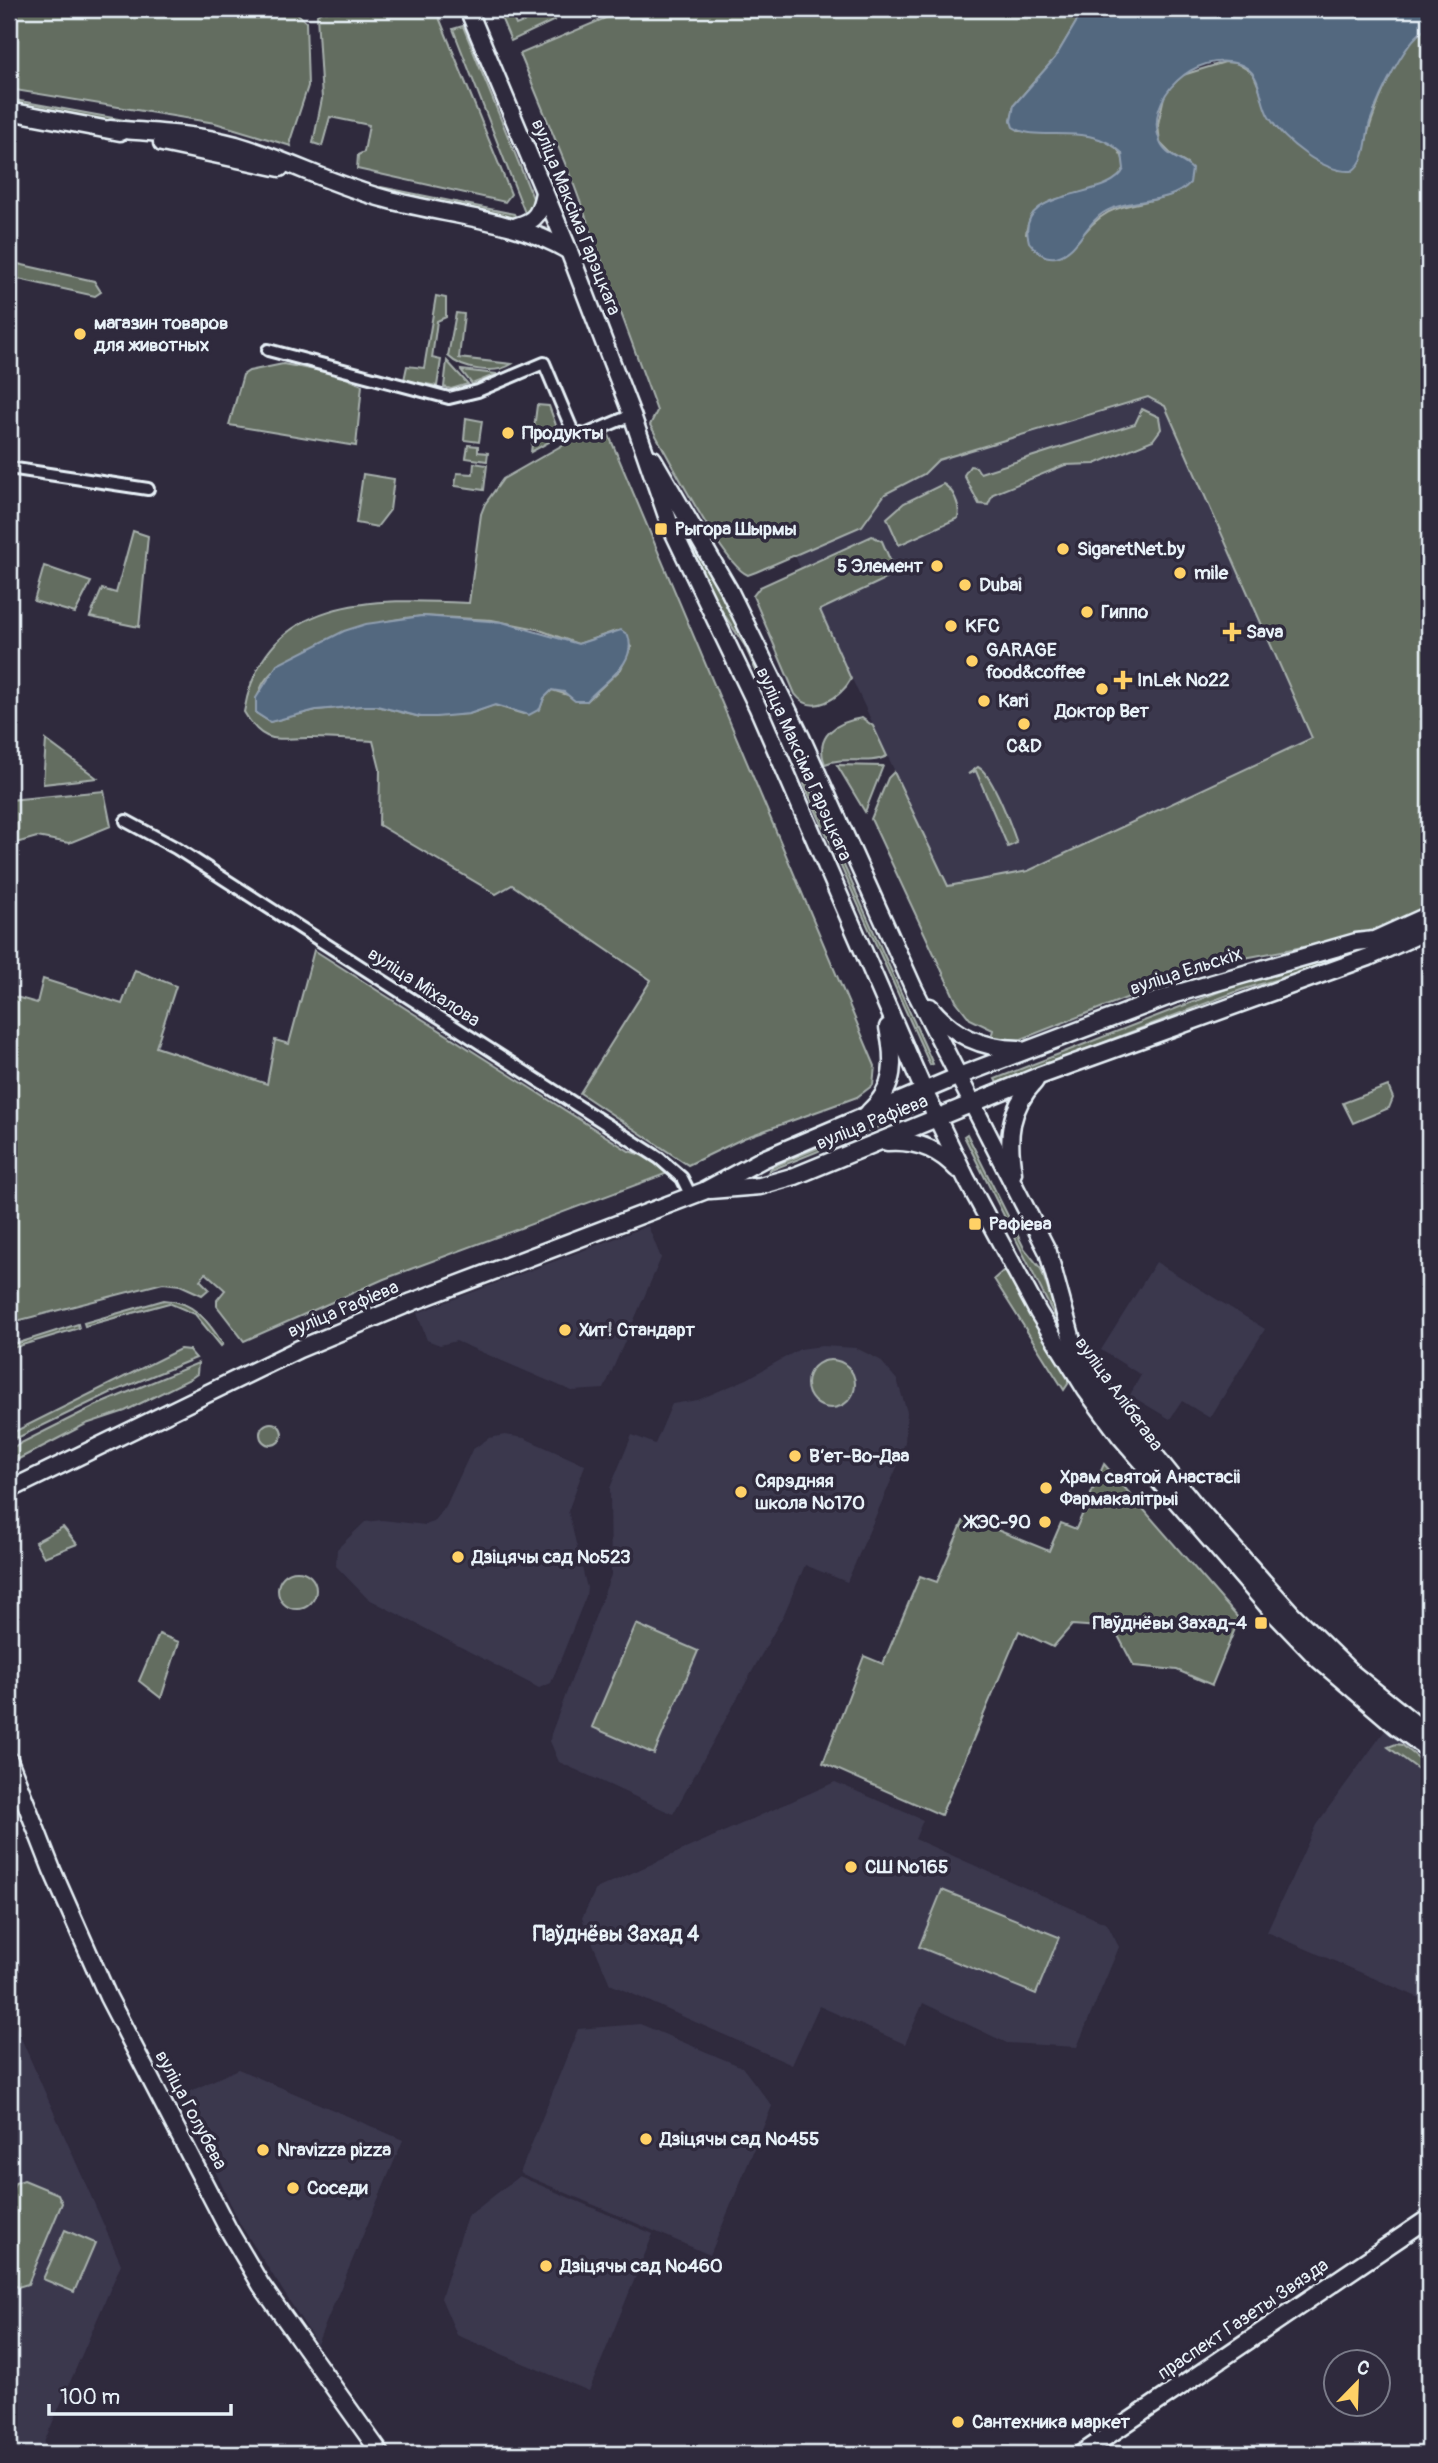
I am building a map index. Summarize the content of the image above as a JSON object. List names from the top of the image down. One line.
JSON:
{"streets":{"main road":["вуліца Максіма Гарэцкага","вуліца Ельскіх","вуліца Рафіева","вуліца Алібегава","вуліца Голубева","праспект Газеты Звязда"],"street":["вуліца Міхалова"]},"crossings":[["вуліца Максіма Гарэцкага","вуліца Ельскіх"],["вуліца Максіма Гарэцкага","вуліца Рафіева"],["вуліца Максіма Гарэцкага","вуліца Алібегава"],["вуліца Ельскіх","вуліца Рафіева"],["вуліца Ельскіх","вуліца Алібегава"],["вуліца Міхалова","вуліца Рафіева"],["вуліца Рафіева","вуліца Алібегава"]],"districts":["Паўднёвы Захад 4"],"places":{"other":["магазин товаров для животных","Продукты","SigaretNet.by","5 Элемент","mile","Dubai","Гиппо","KFC","GARAGE food&coffee","Доктор Вет","Kari","C&D","Хит! Стандарт","Вʼет-Во-Даа","Храм святой Анастасіі Фармакалітрыі","Сярэдняя школа №170","ЖЭС-90","Дзіцячы сад №523","СШ №165","Дзіцячы сад №455","Nravizza pizza","Соседи","Дзіцячы сад №460","Сантехника маркет"],"transit":["Рыгора Шырмы","Рафіева","Паўднёвы Захад-4"],"health":["Sava","InLek №22"]},"scale_bar":"100 m","north":"top right"}
